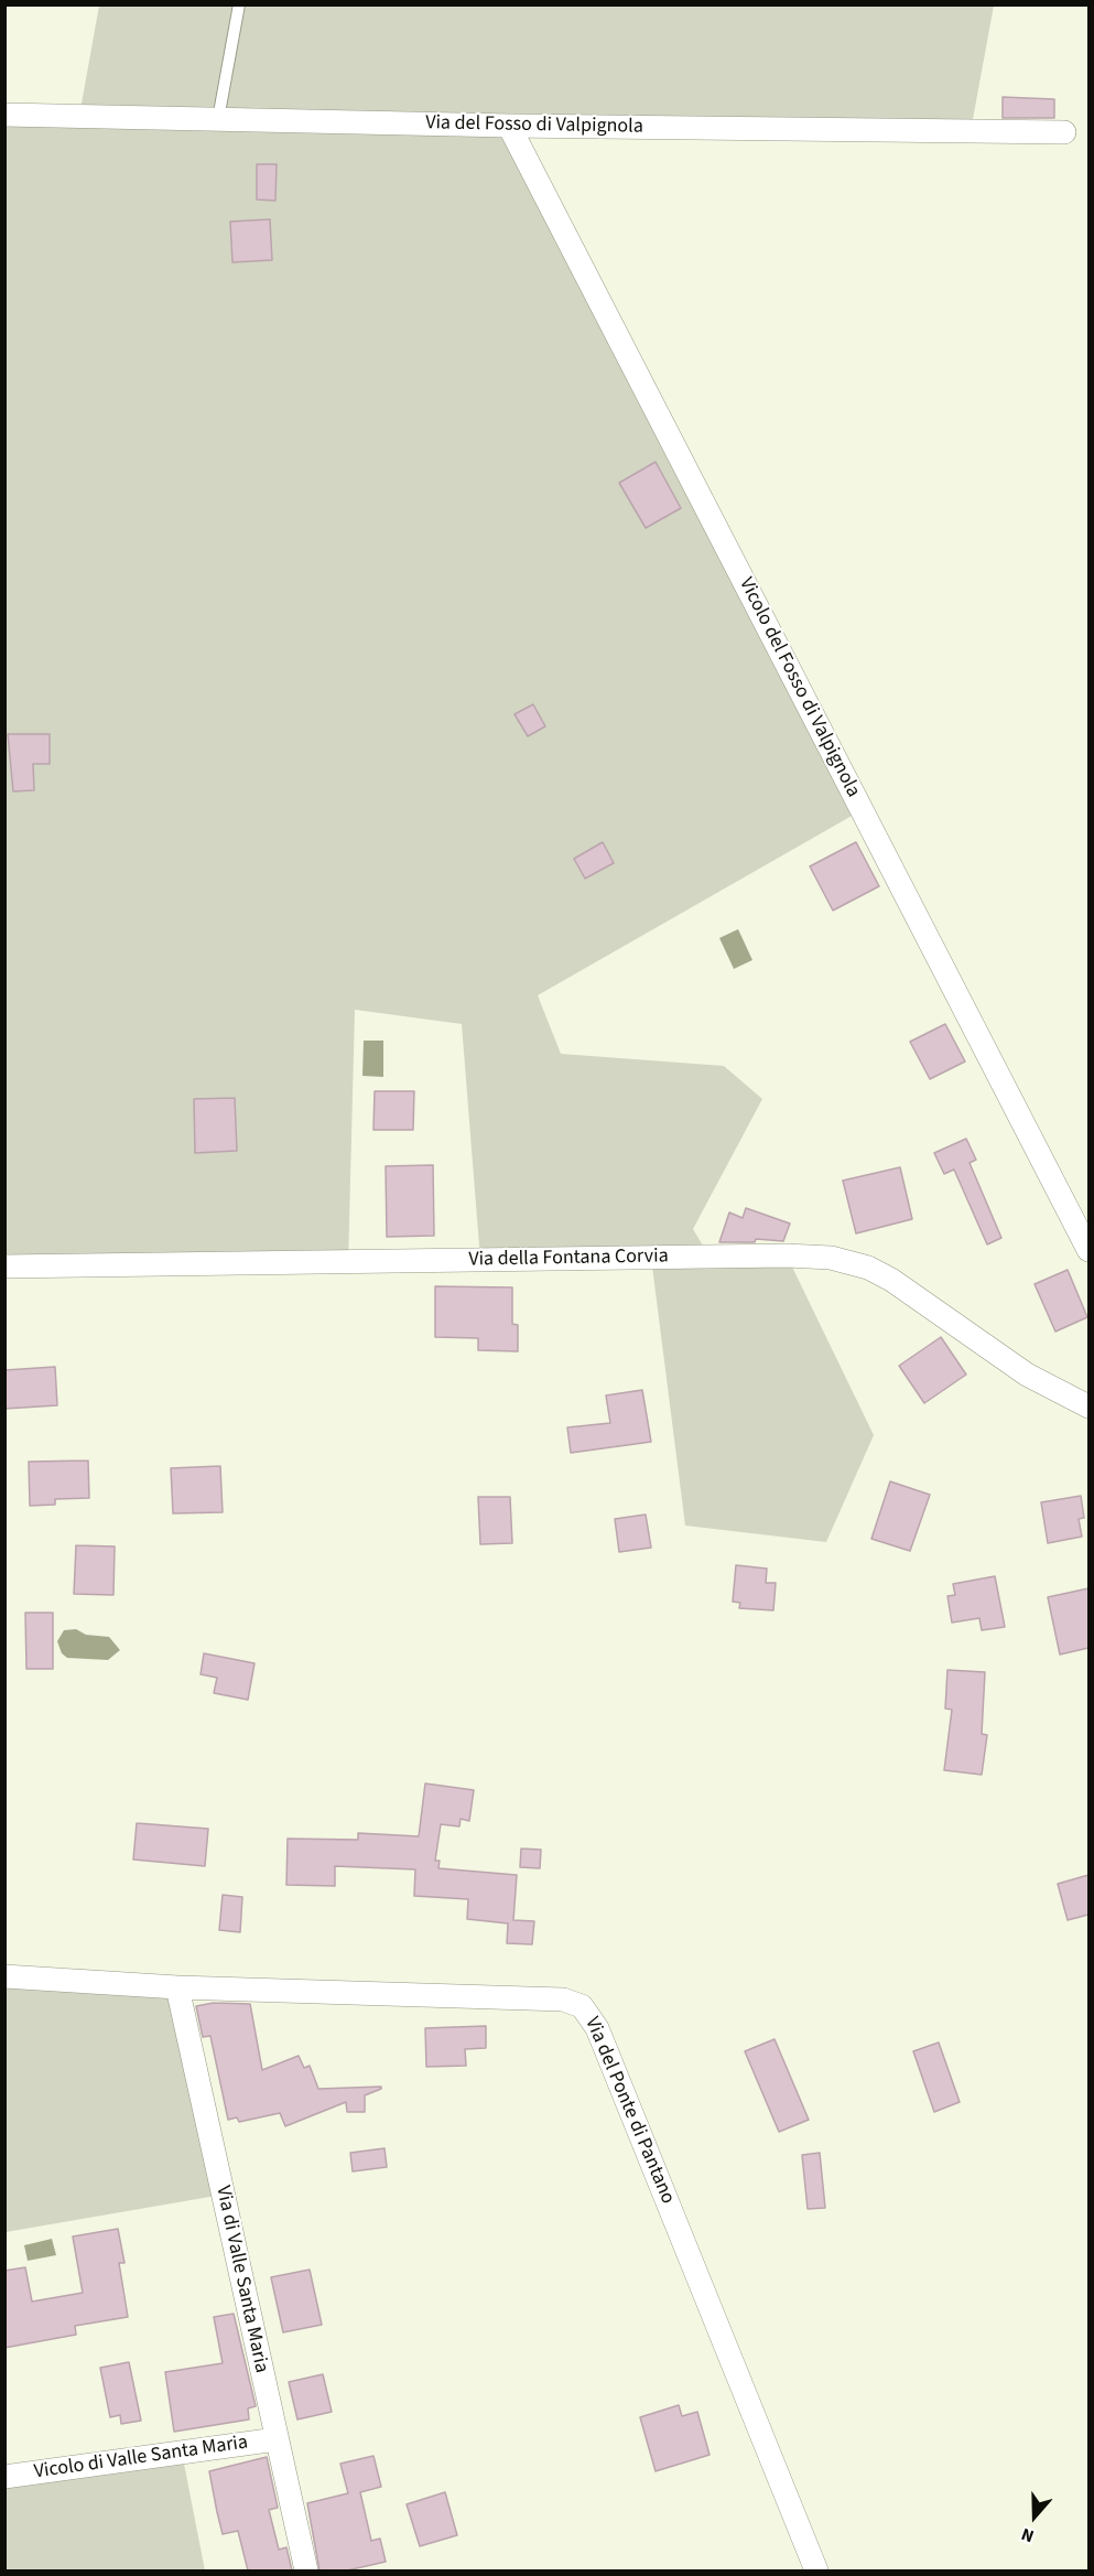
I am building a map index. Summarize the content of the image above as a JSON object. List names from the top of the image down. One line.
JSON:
{"streets":{"street":["Via del Fosso di Valpignola","Vicolo del Fosso di Valpignola","Via della Fontana Corvia","Via del Ponte di Pantano","Via di Valle Santa Maria","Vicolo di Valle Santa Maria"]},"crossings":[["Via del Fosso di Valpignola","Vicolo del Fosso di Valpignola"],["Via del Ponte di Pantano","Via di Valle Santa Maria"],["Via di Valle Santa Maria","Vicolo di Valle Santa Maria"]],"north":"bottom"}
